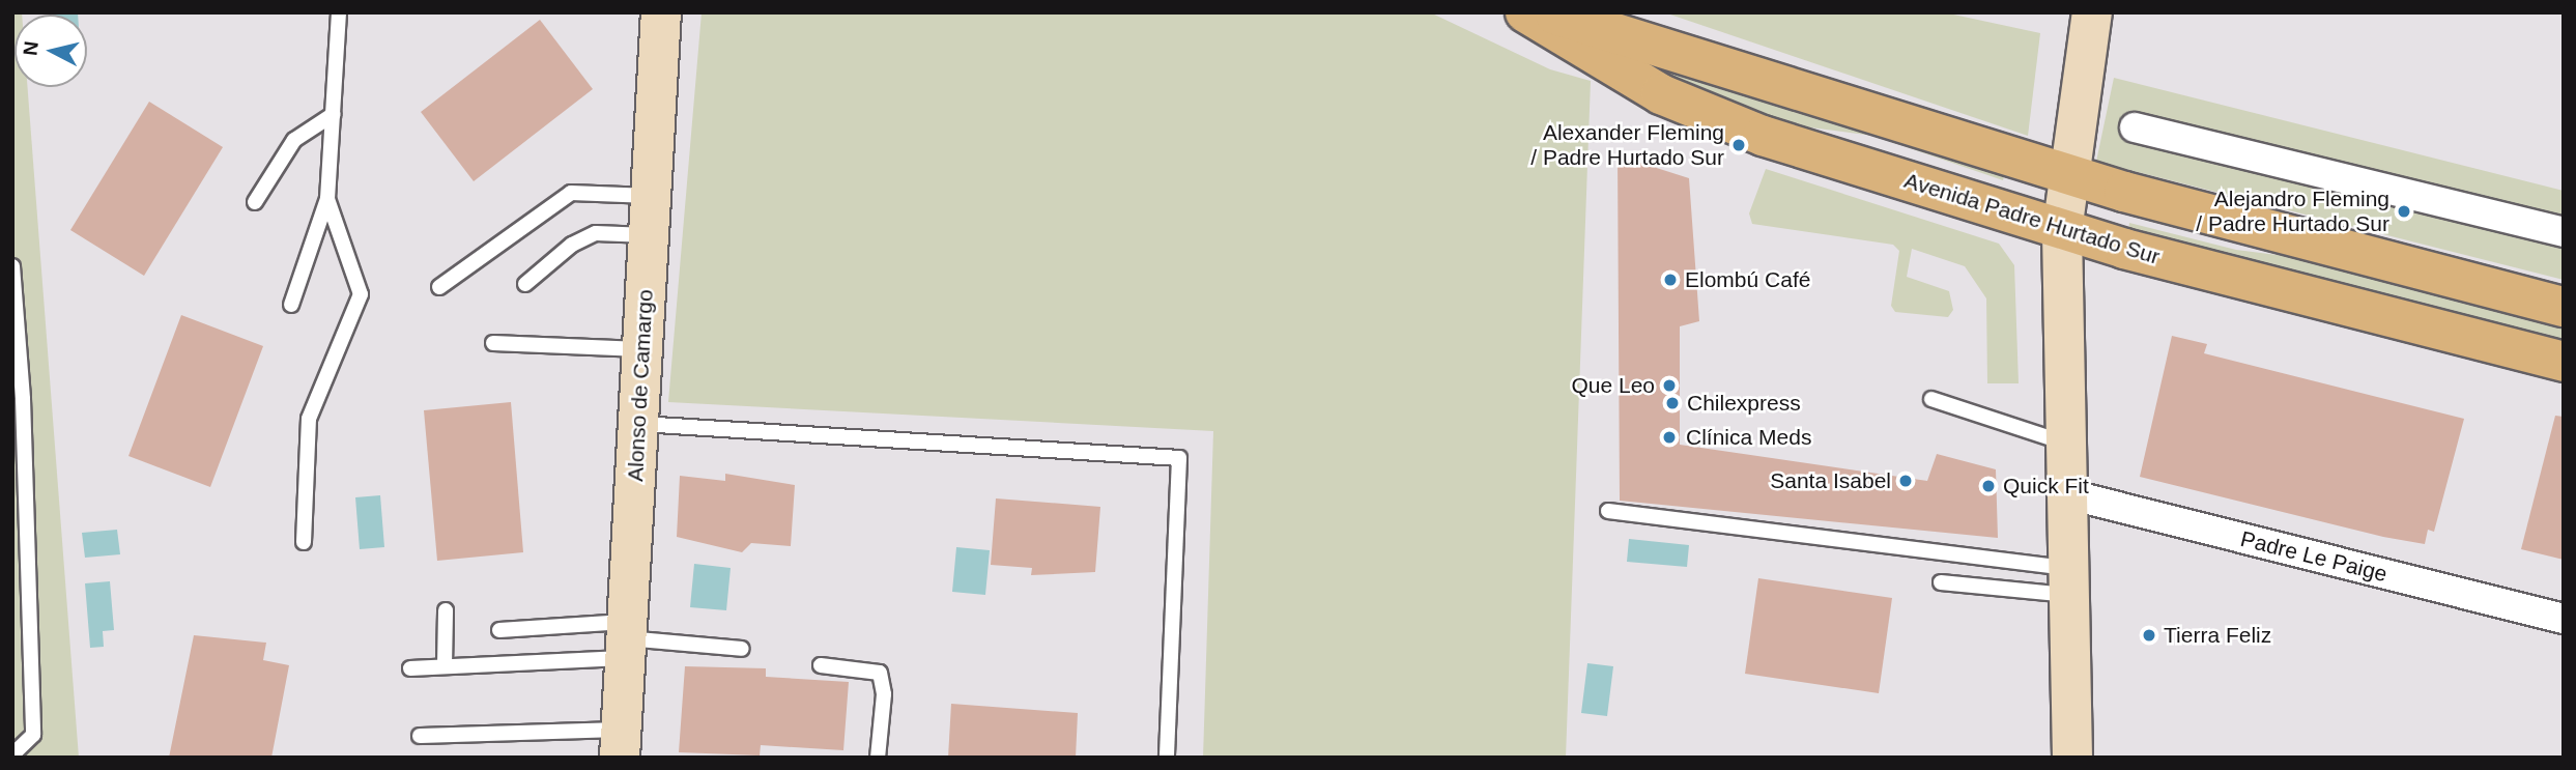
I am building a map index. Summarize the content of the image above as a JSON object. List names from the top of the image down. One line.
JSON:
{"streets":{"main road":["Avenida Padre Hurtado Sur"],"street":["Alonso de Camargo","Padre Le Paige"]},"places":["Alexander Fleming / Padre Hurtado Sur","Alejandro Fleming / Padre Hurtado Sur","Elombú Café","Que Leo","Chilexpress","Clínica Meds","Santa Isabel","Quick Fit","Tierra Feliz"],"north":"left"}
